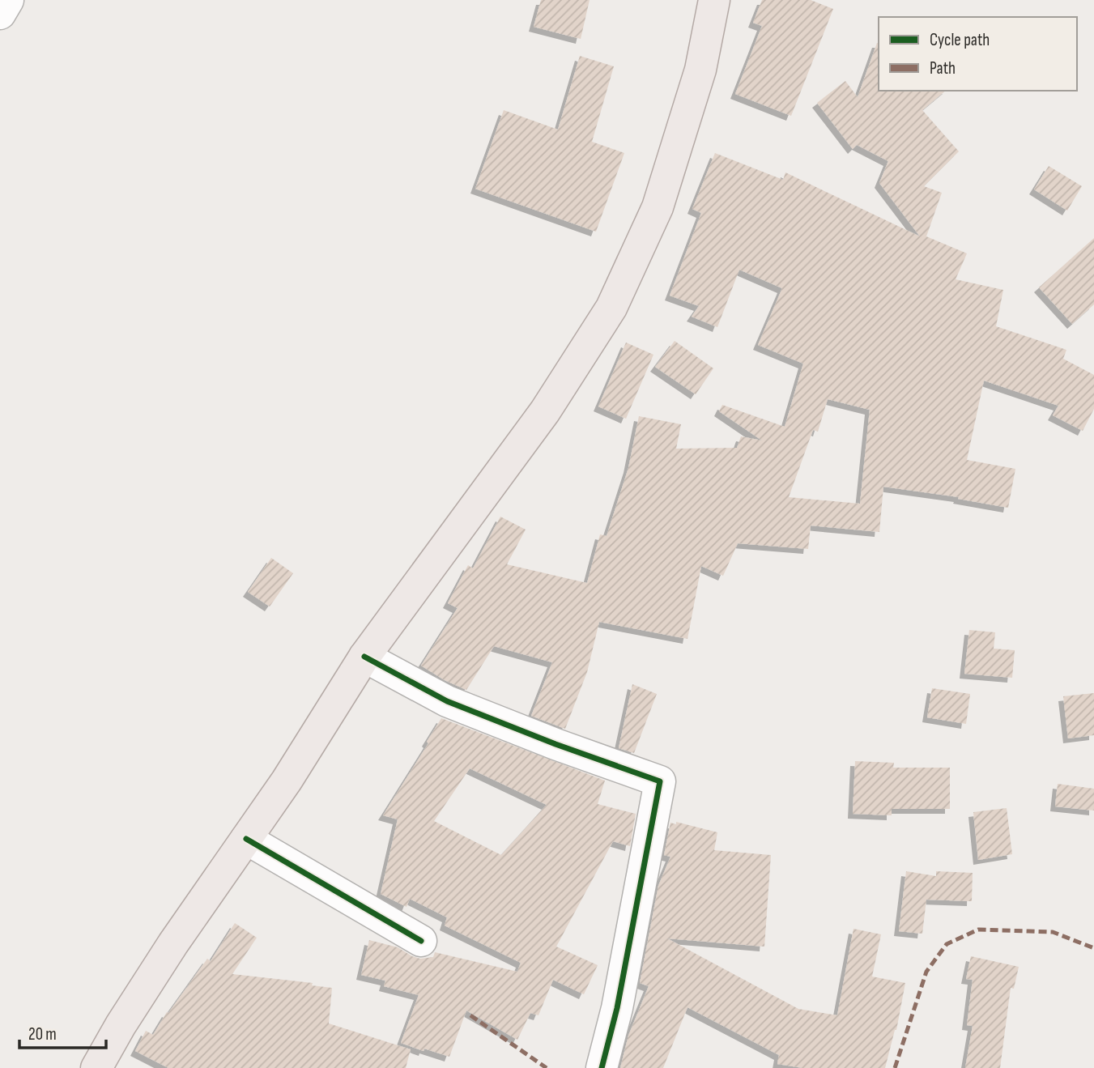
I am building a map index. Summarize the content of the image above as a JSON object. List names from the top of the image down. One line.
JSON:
{"legend":["Cycle path","Path"],"scale_bar":"20 m"}
